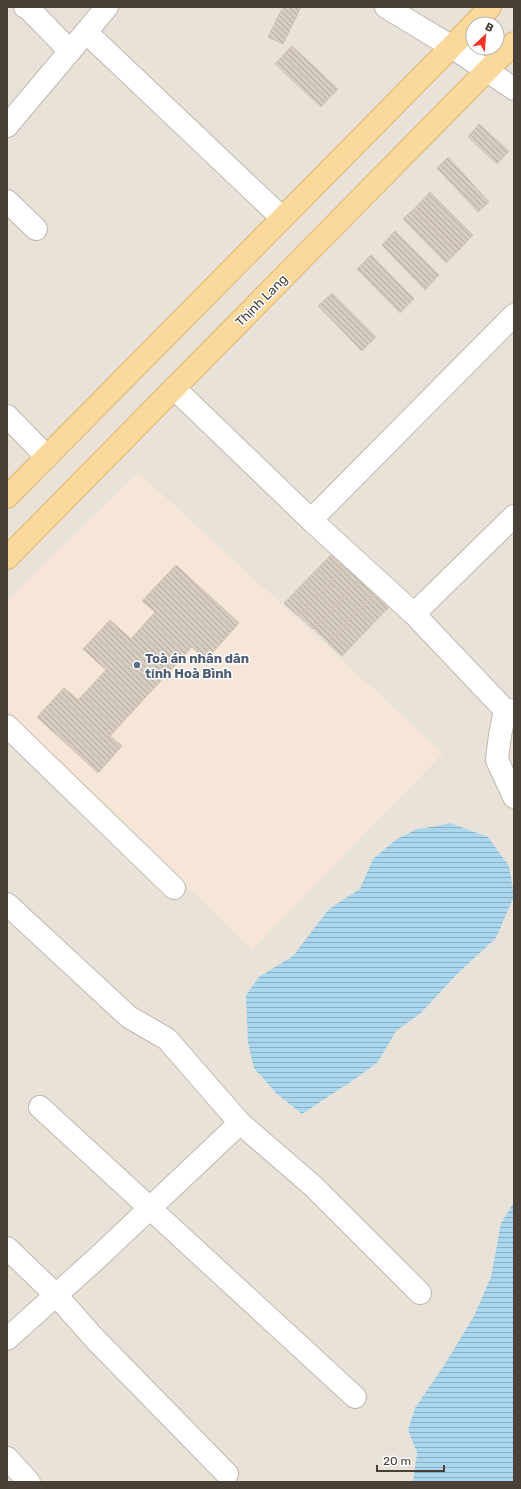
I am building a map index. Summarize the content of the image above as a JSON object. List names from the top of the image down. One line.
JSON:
{"streets":{"main road":["Thịnh Lang"]},"places":["Toà án nhân dân tỉnh Hoà Bình"],"scale_bar":"20 m","north":"top right"}
